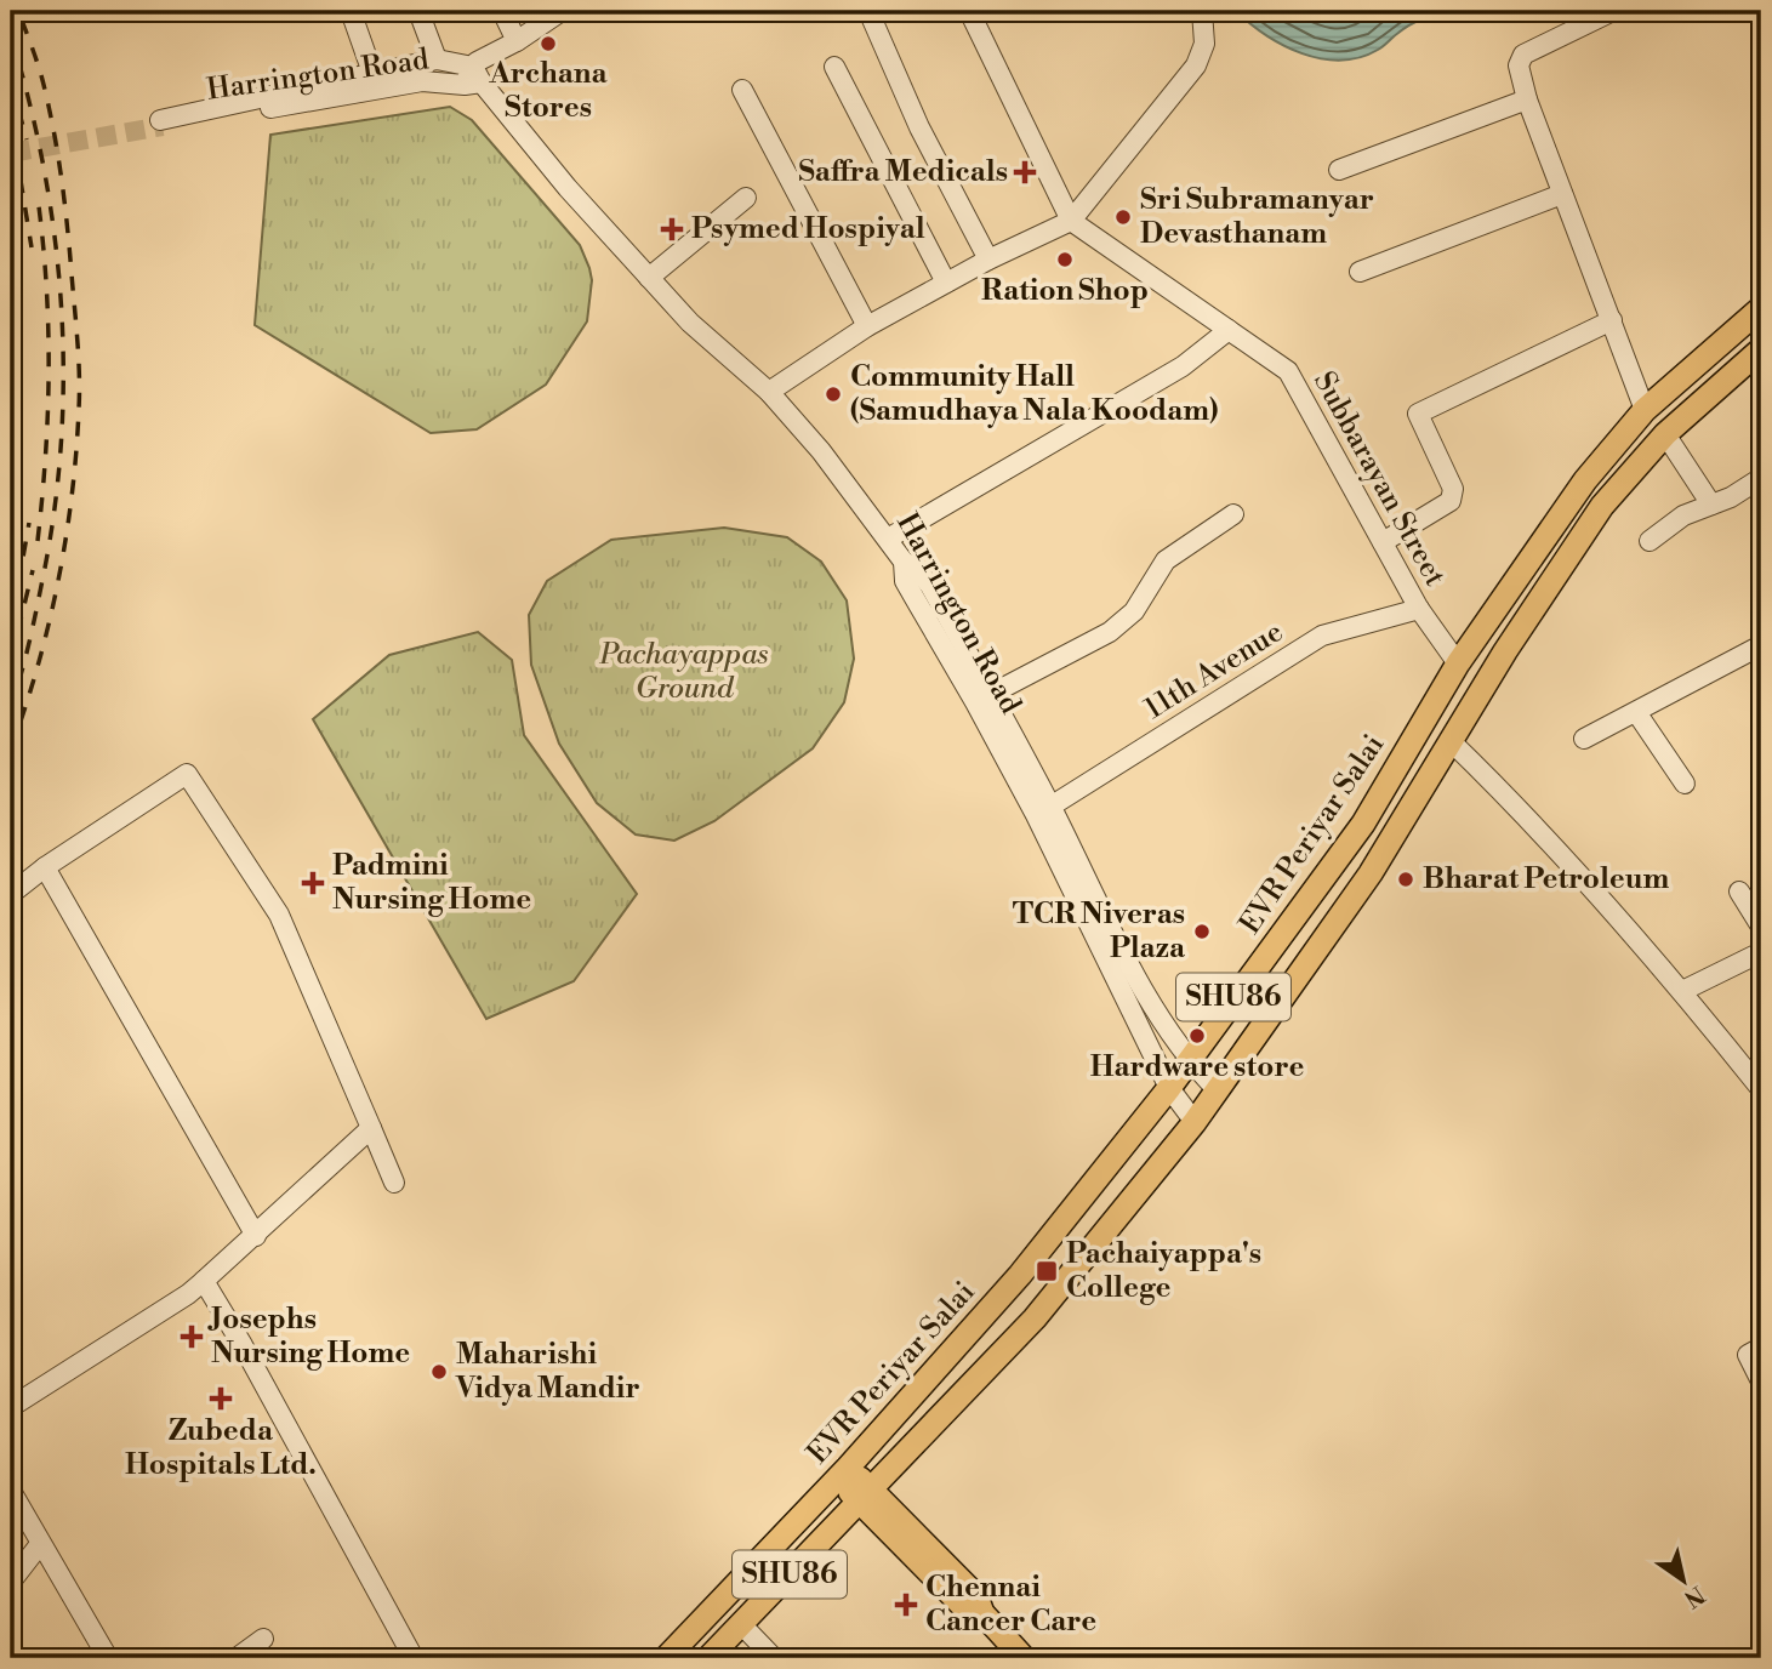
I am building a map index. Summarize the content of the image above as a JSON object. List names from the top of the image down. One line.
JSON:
{"streets":{"main road":["EVR Periyar Salai","SHU86"],"street":["Harrington Road","Subbarayan Street","11th Avenue"]},"crossings":[["Harrington Road","11th Avenue"],["Subbarayan Street","11th Avenue"],["Subbarayan Street","EVR Periyar Salai"]],"parks":["Pachayappas Ground"],"places":{"other":["Archana Stores","Sri Subramanyar Devasthanam","Ration Shop","Community Hall (Samudhaya Nala Koodam)","Bharat Petroleum","TCR Niveras Plaza","Hardware store","Maharishi Vidya Mandir"],"health":["Saffra Medicals","Psymed Hospiyal","Padmini Nursing Home","Josephs Nursing Home","Zubeda Hospitals Ltd.","Chennai Cancer Care"],"transit":["Pachaiyappa's College"]},"north":"bottom right"}
